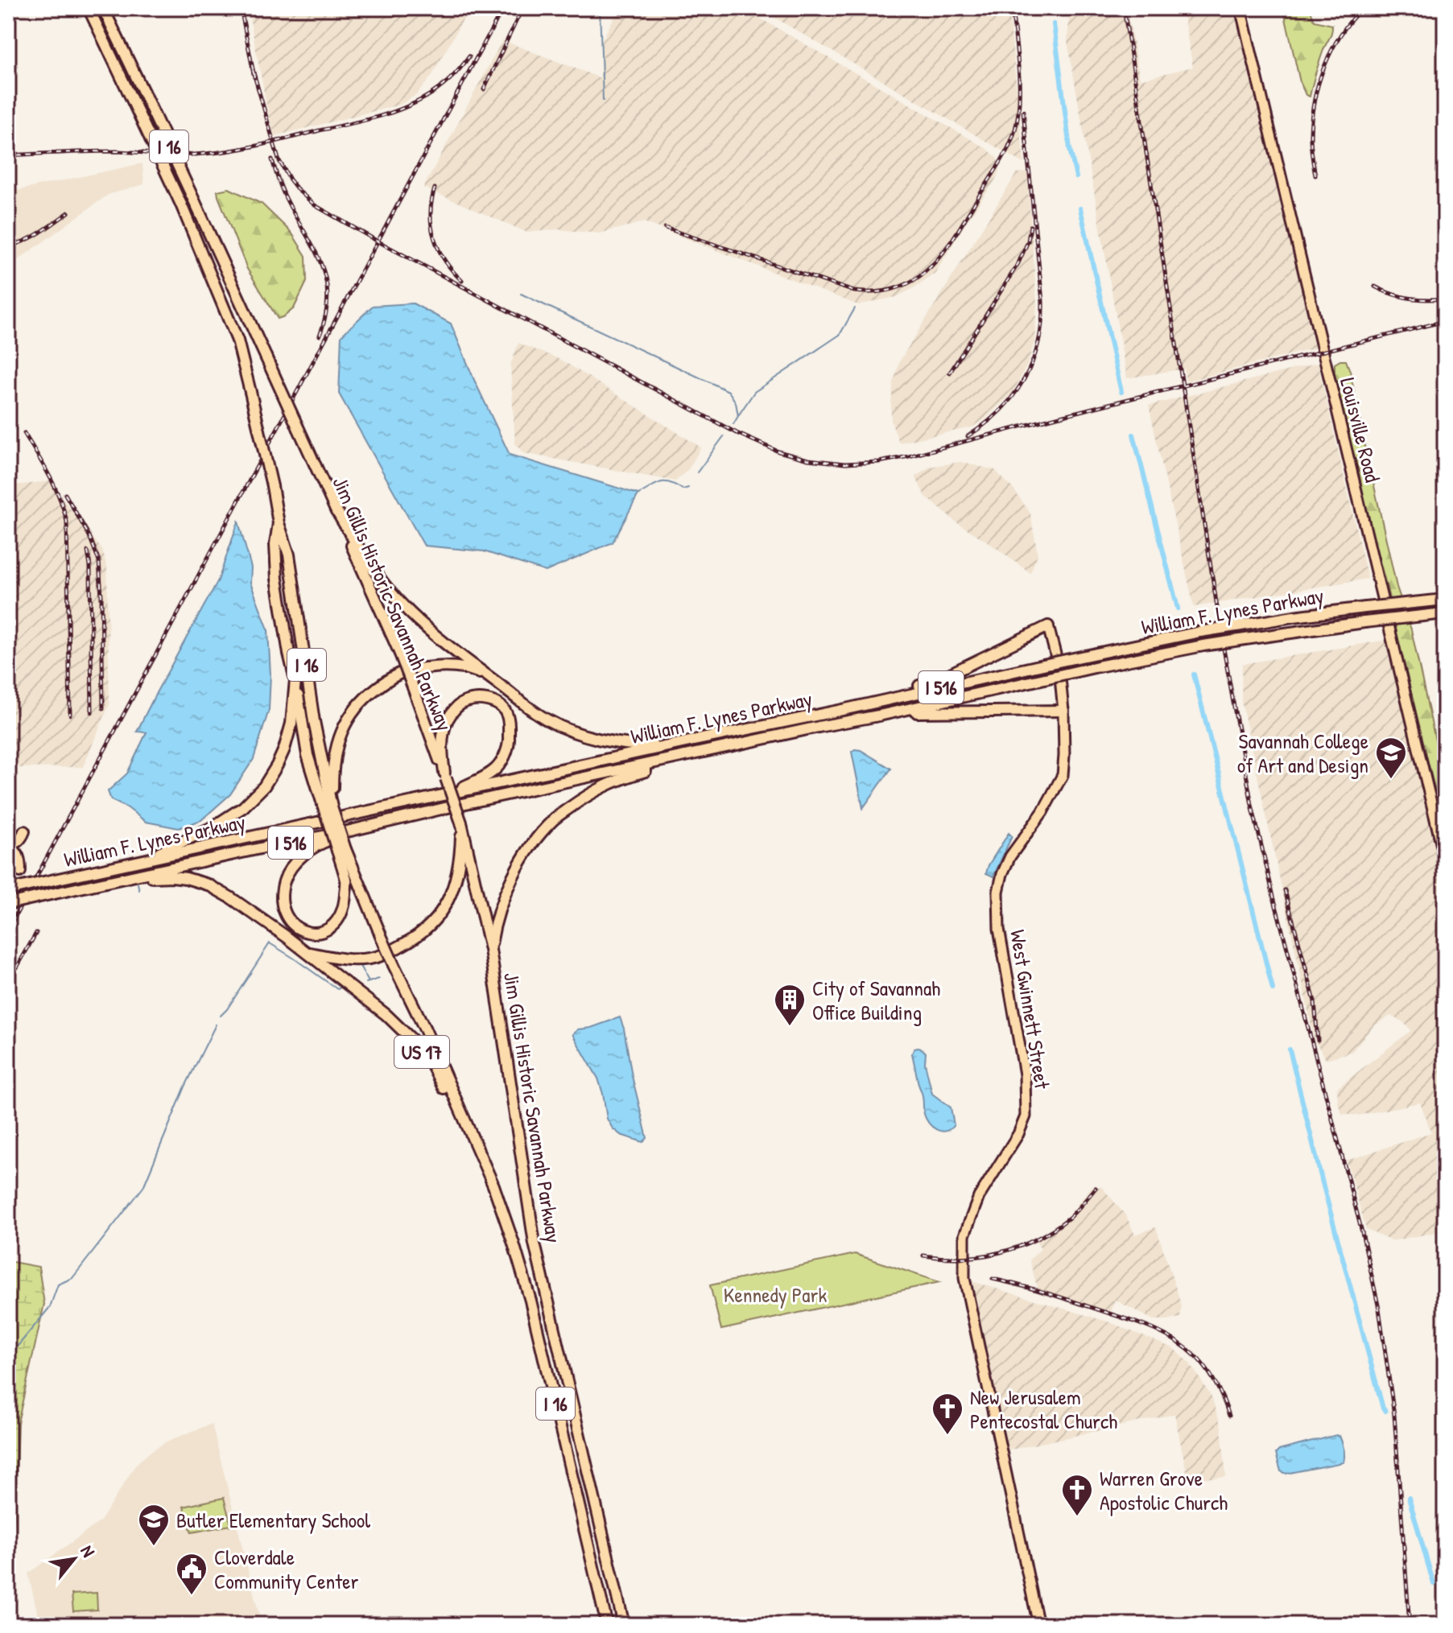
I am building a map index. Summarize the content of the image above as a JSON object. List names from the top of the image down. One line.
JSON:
{"streets":{"highway":["I 16","Jim Gillis Historic Savannah Parkway","William F. Lynes Parkway","I 516","US 17"],"main road":["Louisville Road","West Gwinnett Street"]},"crossings":[["Jim Gillis Historic Savannah Parkway","US 17"],["William F. Lynes Parkway","US 17"]],"parks":["Kennedy Park"],"places":{"school or university":["Savannah College of Art and Design","Butler Elementary School"],"building":["City of Savannah Office Building"],"church":["New Jerusalem Pentecostal Church","Warren Grove Apostolic Church"],"public building":["Cloverdale Community Center"]},"north":"top right"}
